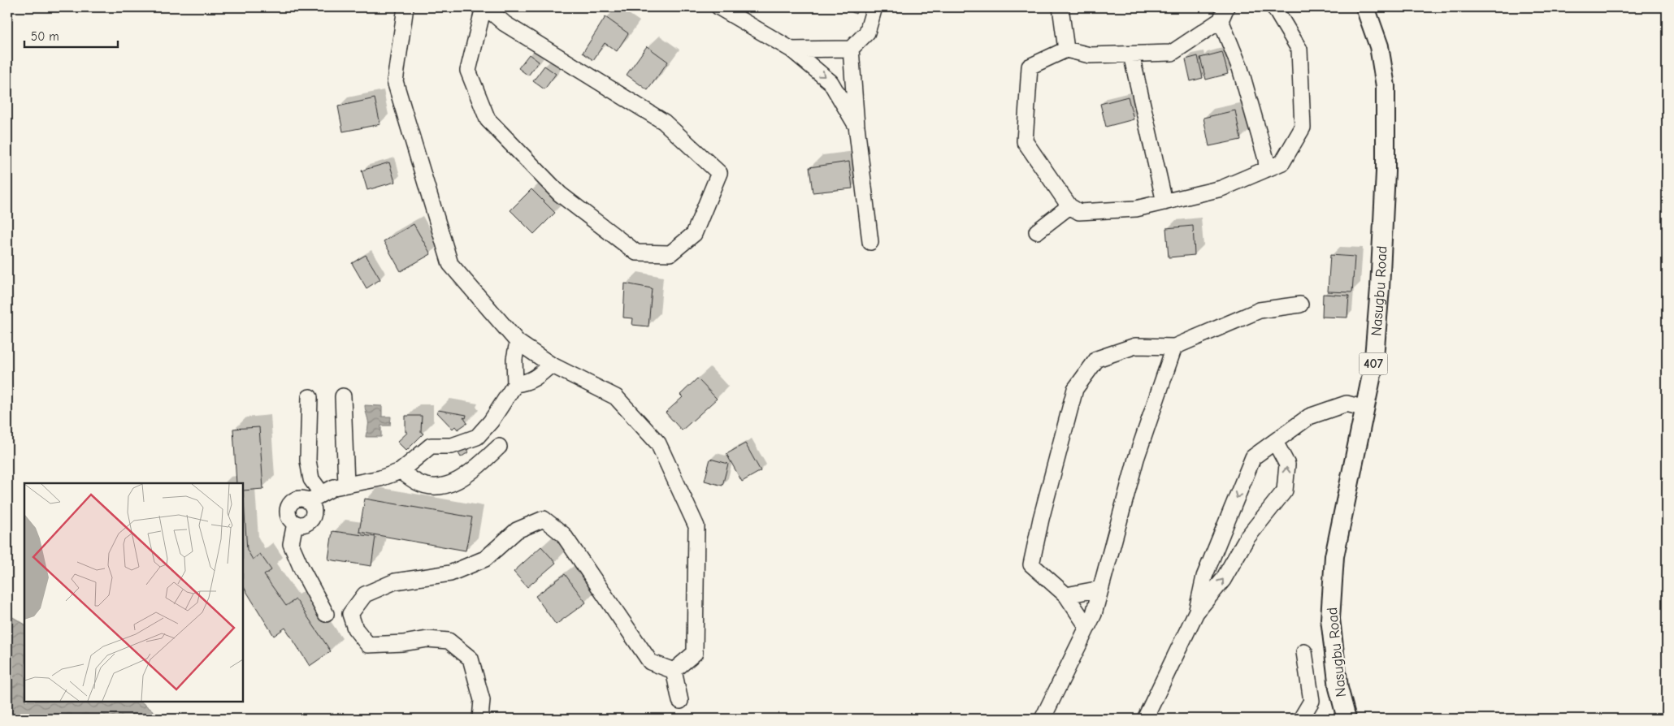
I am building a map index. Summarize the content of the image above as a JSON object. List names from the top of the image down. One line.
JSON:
{"streets":{"main road":["Nasugbu Road","407"]},"scale_bar":"50 m"}
